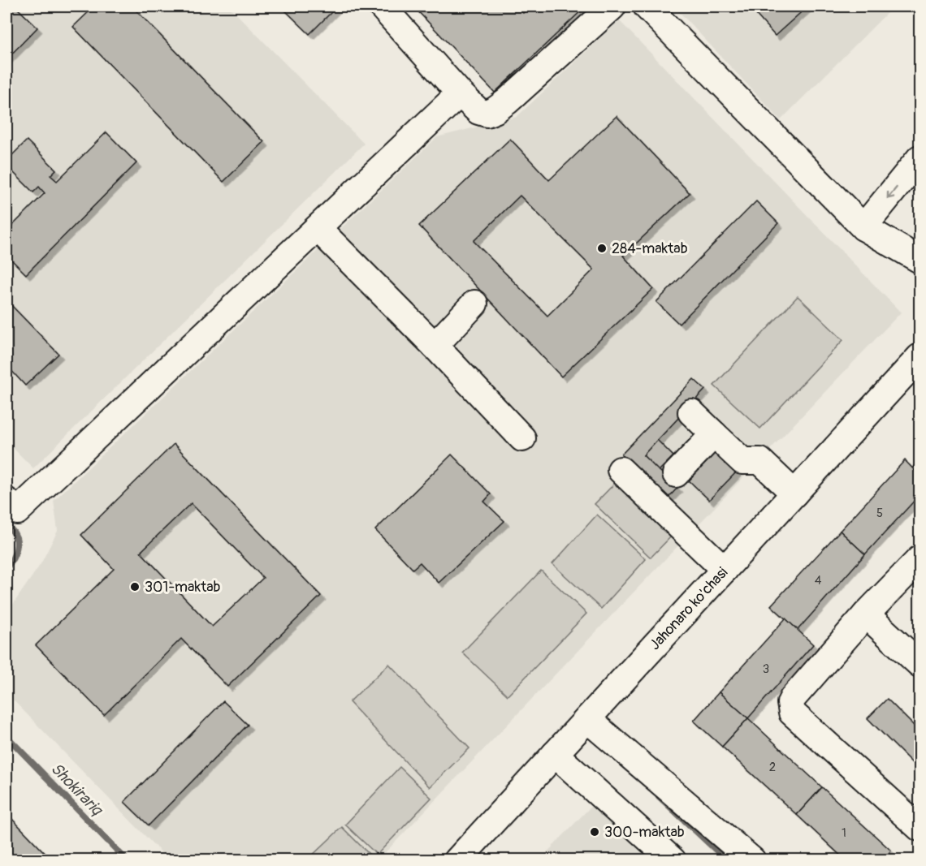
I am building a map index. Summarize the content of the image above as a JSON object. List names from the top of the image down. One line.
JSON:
{"streets":{"street":["Jahonaro ko'chasi"]},"water":["Shokirariq"],"places":["284-maktab","301-maktab","300-maktab"],"house_numbers":["5","4","3","2","1"]}
